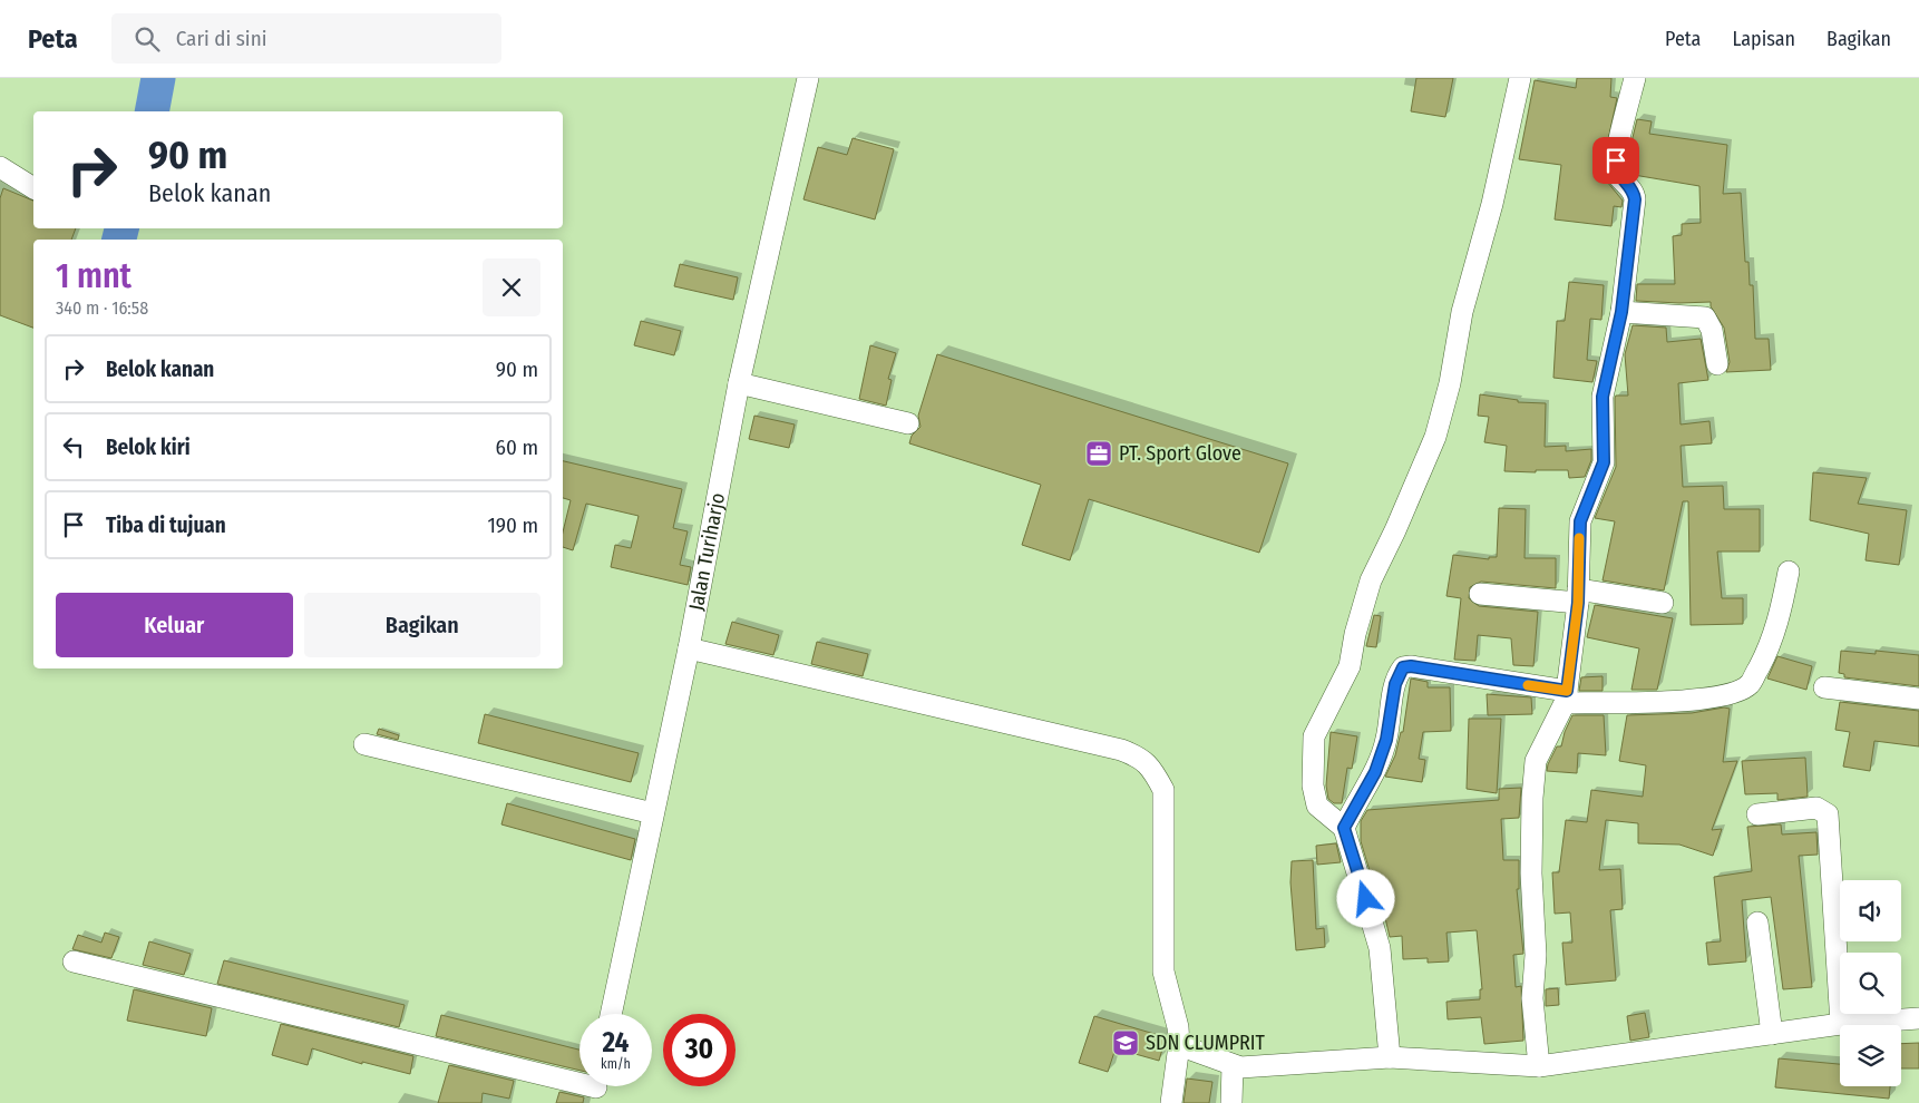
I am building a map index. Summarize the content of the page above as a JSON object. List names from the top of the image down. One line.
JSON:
{"streets":{"street":["Jalan Turiharjo"]},"places":{"office":["PT. Sport Glove"],"school or university":["SDN CLUMPRIT"]},"page":{"header":"Peta","search":"Cari di sini","nav":["Peta","Lapisan","Bagikan"],"turn":["90 m","Belok kanan"],"heading":["1 mnt","340 m · 16:58"],"list":[{"name":"Belok kanan","value":"90 m"},{"name":"Belok kiri","value":"60 m"},{"name":"Tiba di tujuan","value":"190 m"}],"buttons":["Keluar","Bagikan"],"speed":"24 km/h","limit":"30"}}
